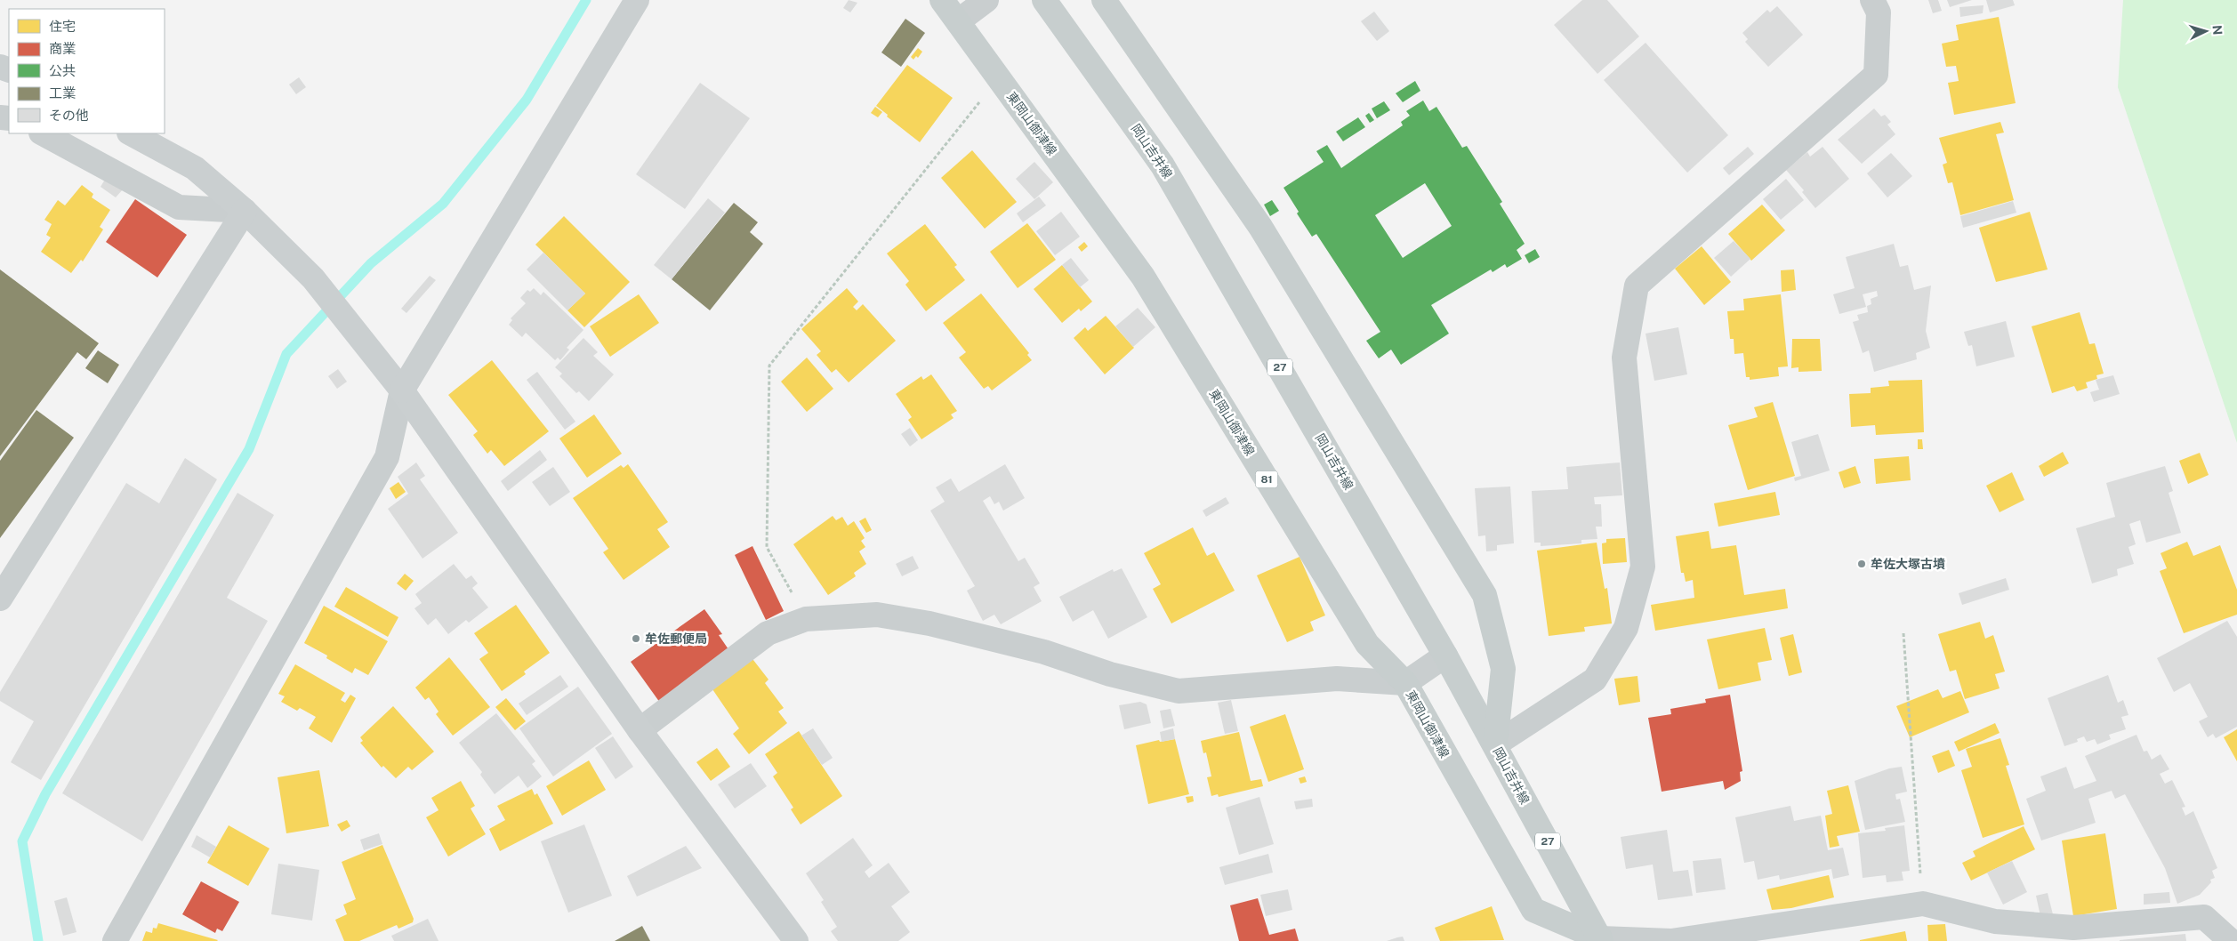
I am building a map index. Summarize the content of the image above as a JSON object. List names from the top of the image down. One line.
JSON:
{"streets":{"main road":["東岡山御津線","岡山吉井線","27","81"]},"crossings":[["東岡山御津線","岡山吉井線"]],"places":["牟佐大塚古墳","牟佐郵便局"],"legend":["住宅","商業","公共","工業","その他"],"north":"right"}
